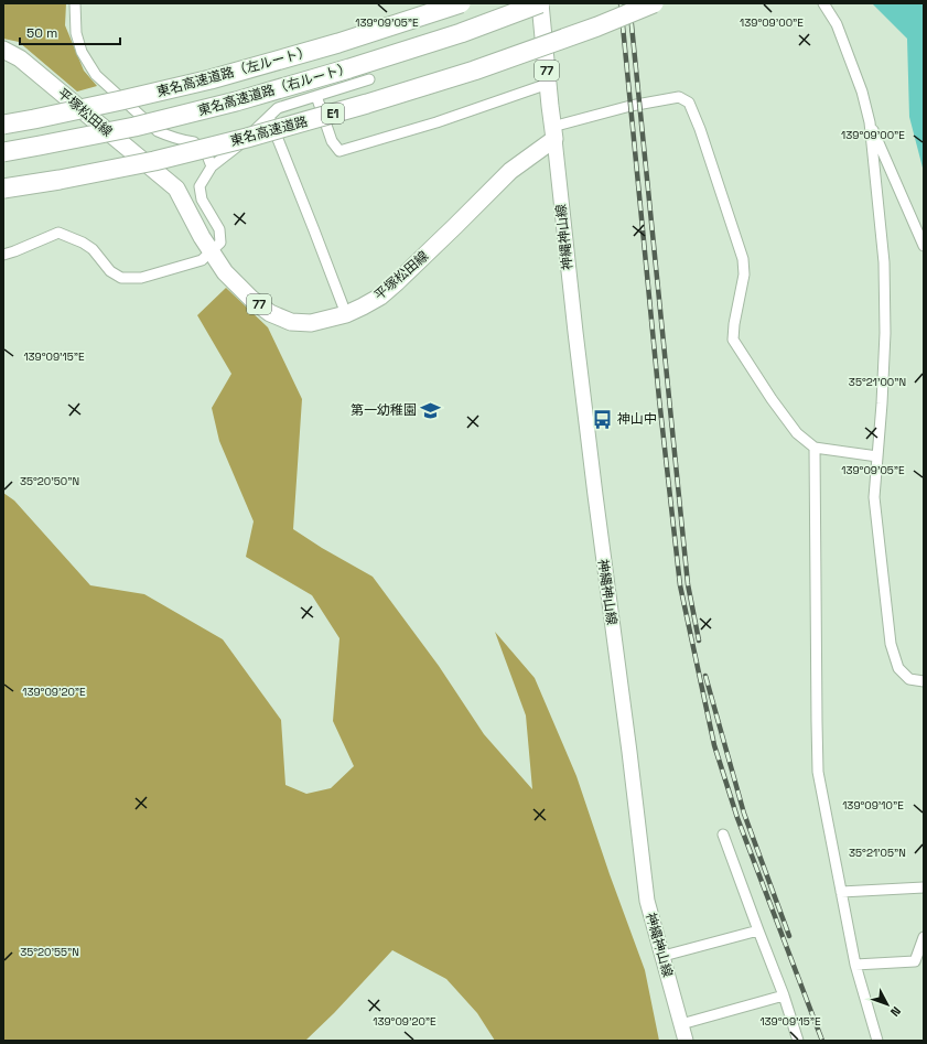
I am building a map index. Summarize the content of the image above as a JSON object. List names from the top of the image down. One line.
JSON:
{"streets":{"highway":["東名高速道路（左ルート）","東名高速道路（右ルート）","E1","東名高速道路"],"main road":["77","平塚松田線","神縄神山線"]},"crossings":[["77","東名高速道路（右ルート）"],["77","平塚松田線"],["77","神縄神山線"],["平塚松田線","神縄神山線"]],"places":{"school or university":["第一幼稚園"],"bus stop":["神山中"]},"scale_bar":"50 m","north":"bottom right","coordinates":["139°09'05\"E","139°09'00\"E","139°09'15\"E","35°21'00\"N","35°20'50\"N","139°09'20\"E","139°09'10\"E","35°21'05\"N","35°20'55\"N"]}
